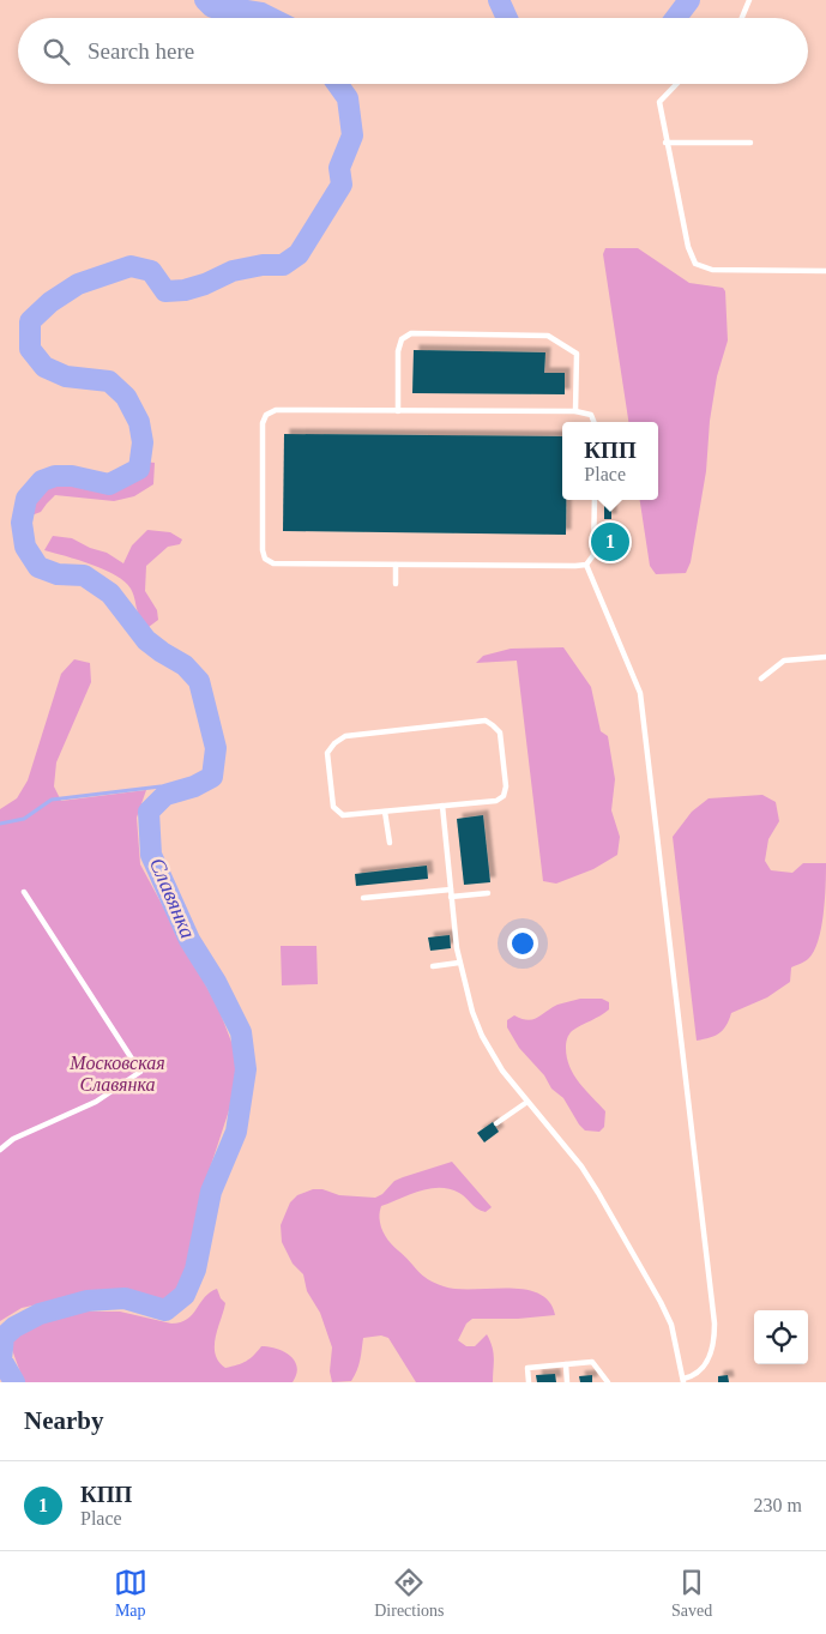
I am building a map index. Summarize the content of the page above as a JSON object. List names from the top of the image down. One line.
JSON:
{"water":["Славянка"],"parks":["Московская Славянка"],"page":{"search":"Search here","popup":["КПП","Place"],"pins":"1","heading":"Nearby","list":[{"mark":"1","name":"КПП","note":"Place","value":"230 m"}],"nav":["Map","Directions","Saved"]}}
